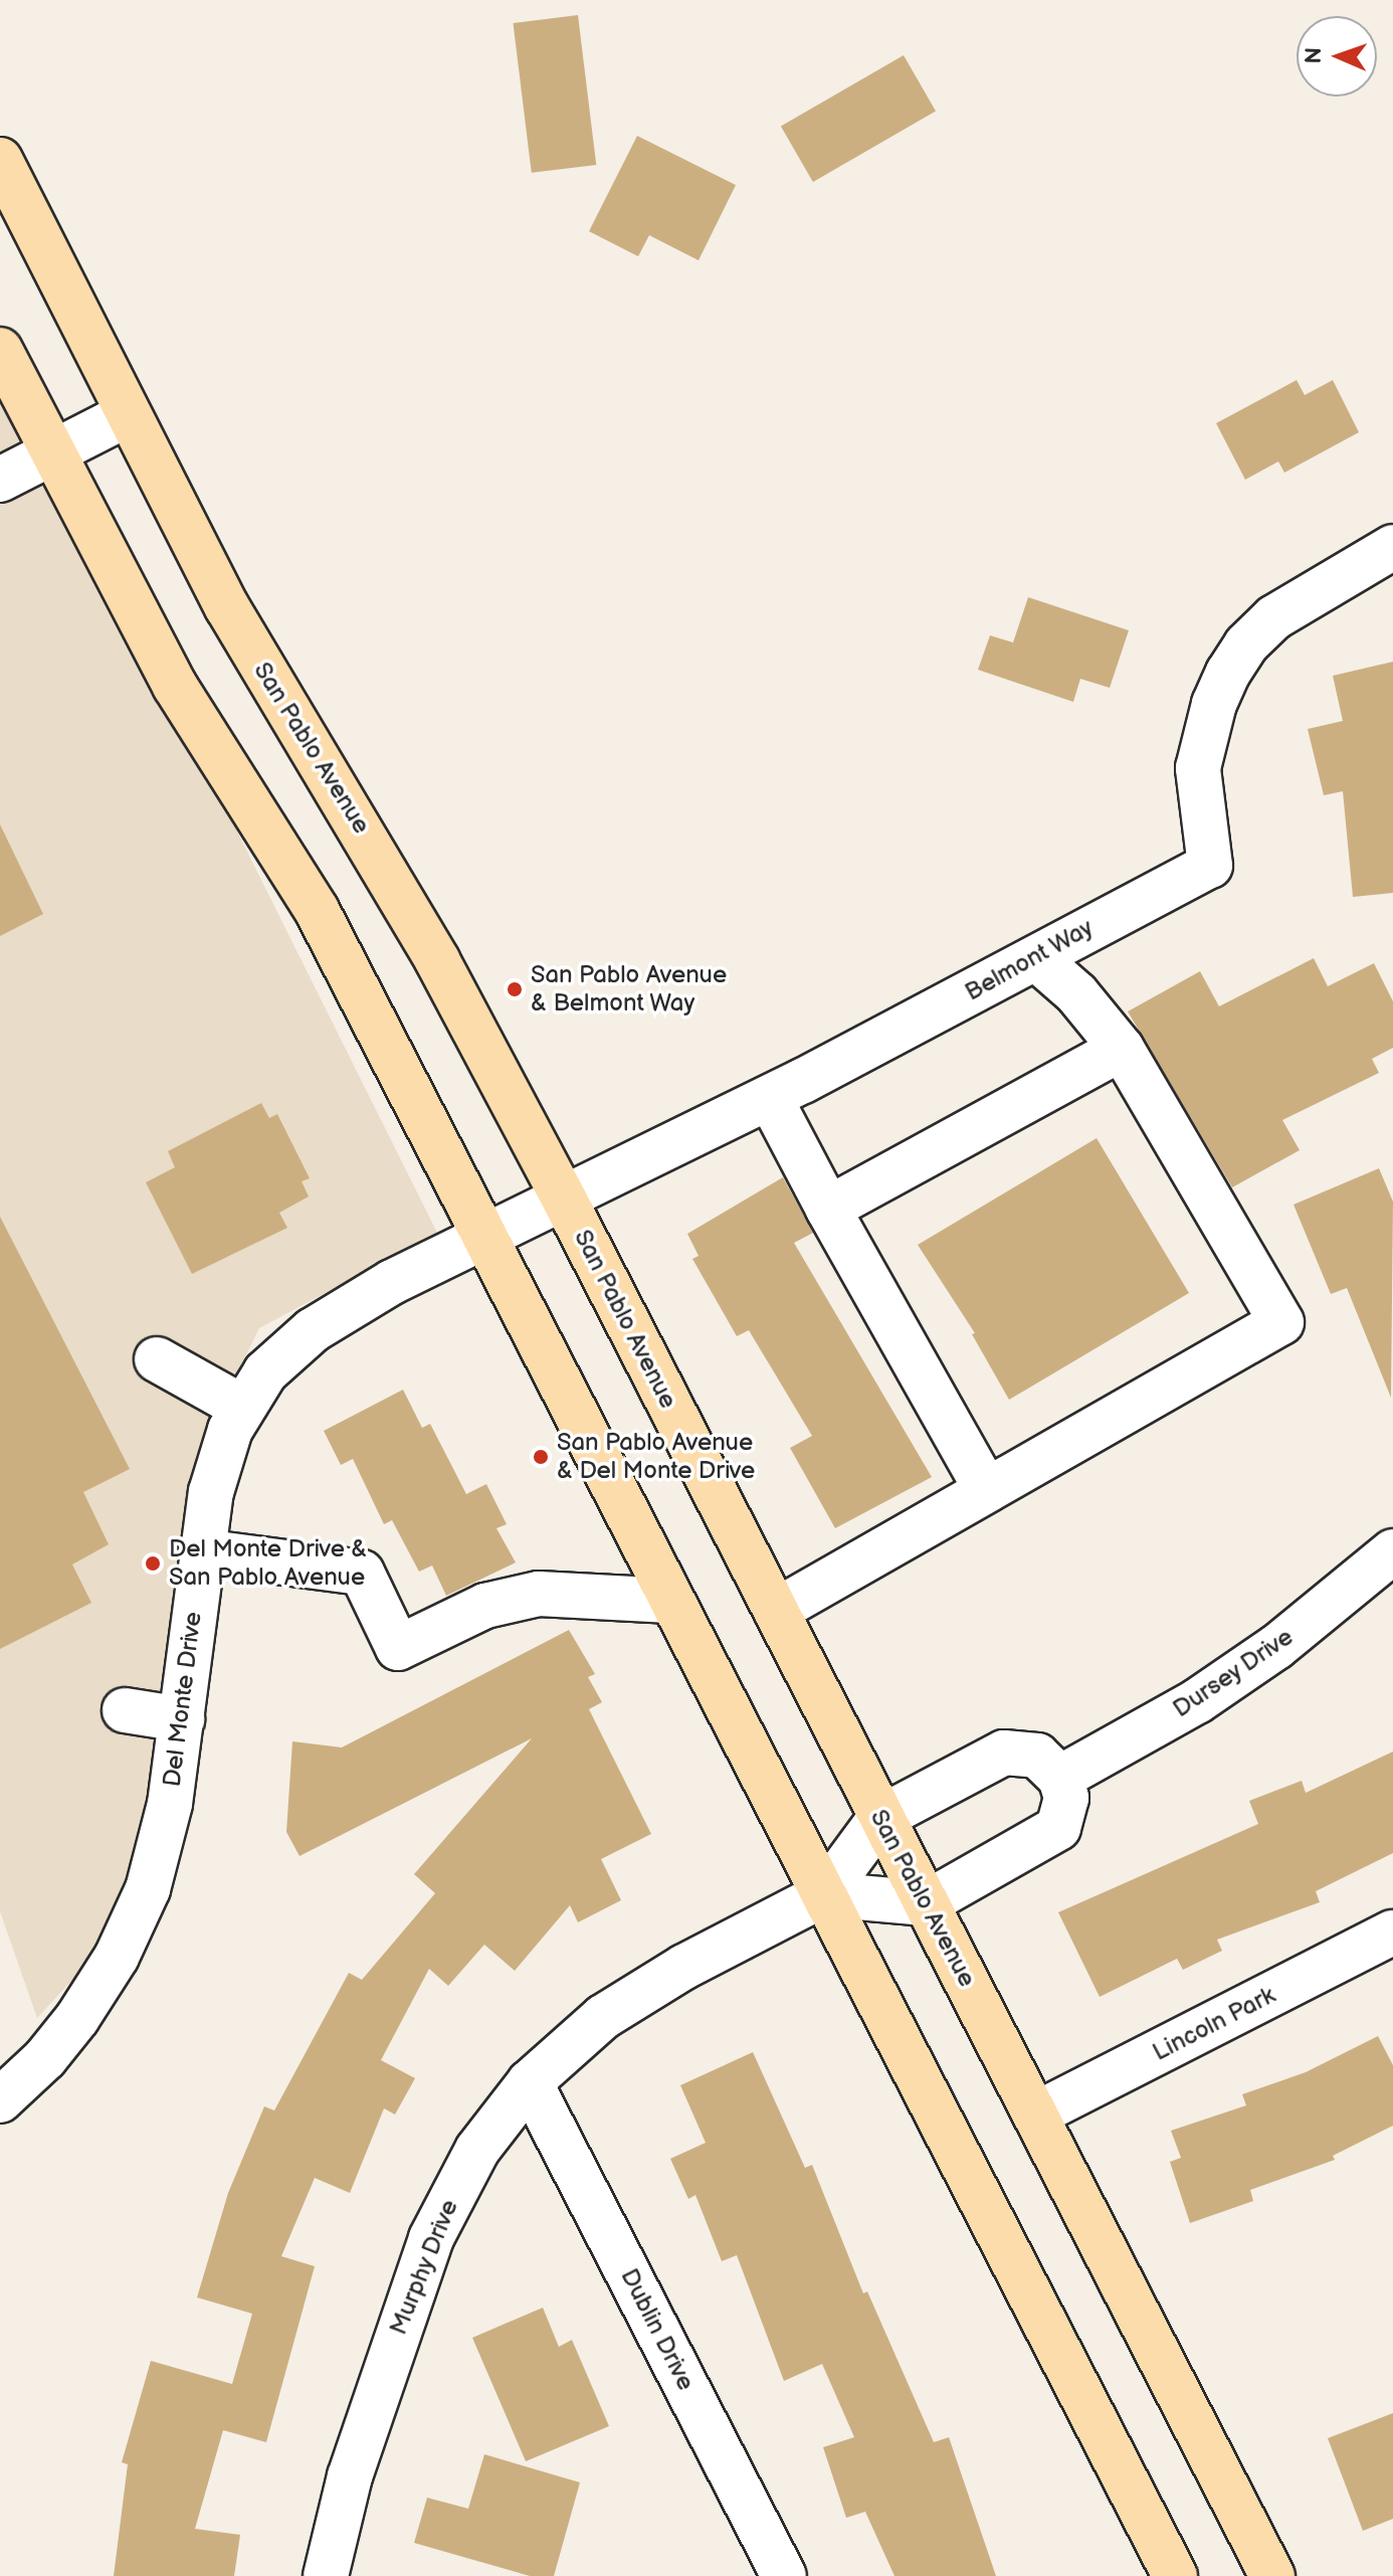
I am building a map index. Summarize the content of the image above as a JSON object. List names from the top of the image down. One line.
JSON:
{"streets":{"main road":["San Pablo Avenue"],"street":["Belmont Way","Dursey Drive","Del Monte Drive","Lincoln Park","Murphy Drive","Dublin Drive"]},"crossings":[["San Pablo Avenue","Belmont Way"],["San Pablo Avenue","Lincoln Park"],["Belmont Way","Del Monte Drive"],["Murphy Drive","Dublin Drive"]],"places":["San Pablo Avenue & Belmont Way","San Pablo Avenue & Del Monte Drive","Del Monte Drive & San Pablo Avenue"],"north":"left"}
